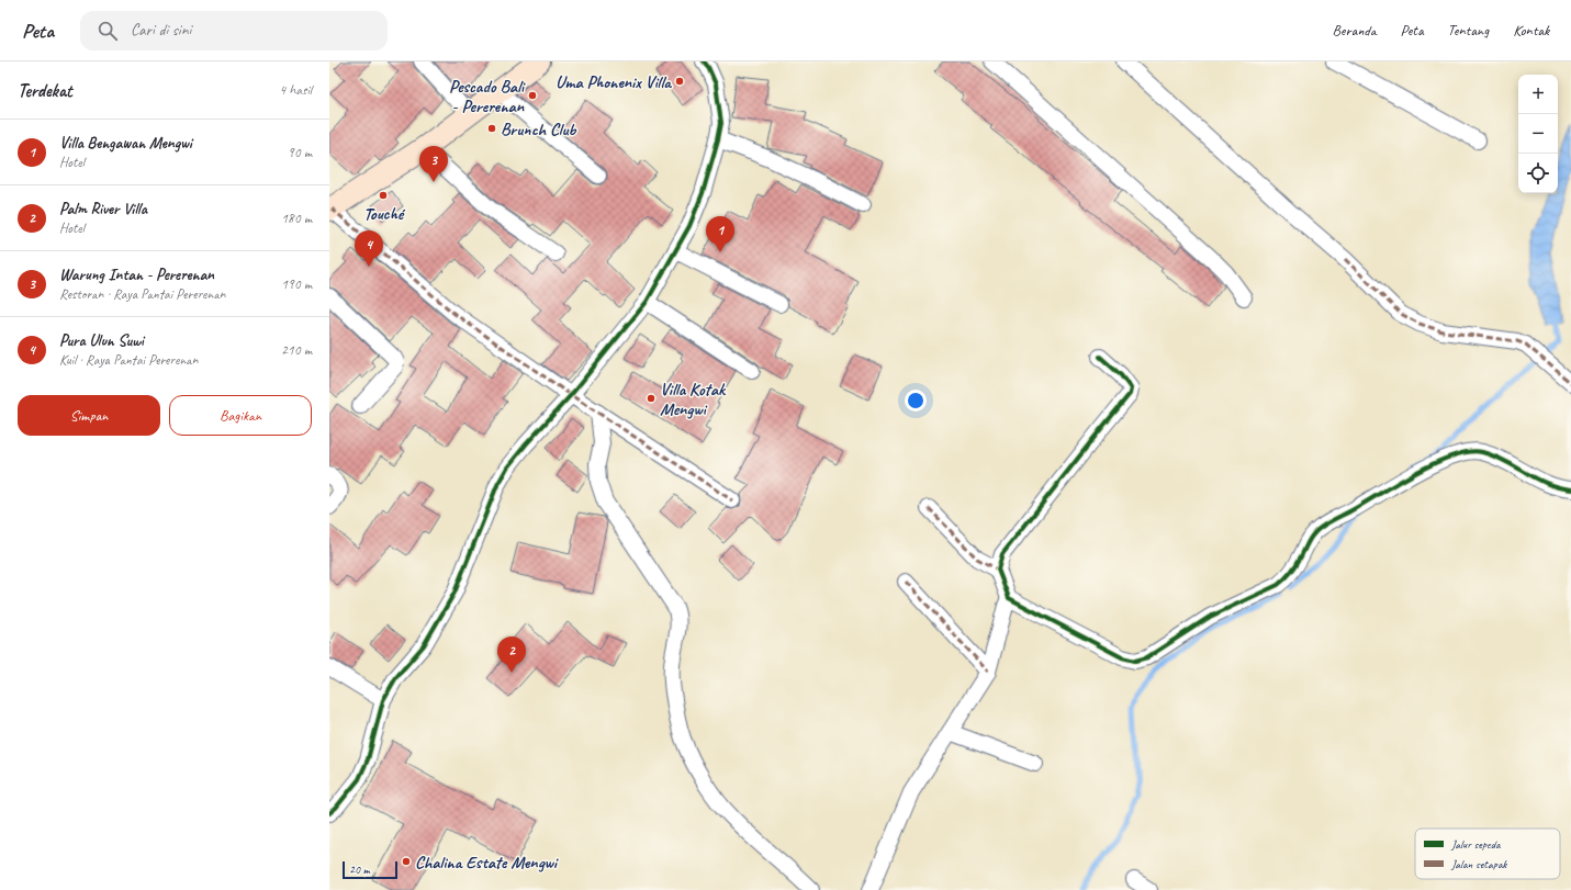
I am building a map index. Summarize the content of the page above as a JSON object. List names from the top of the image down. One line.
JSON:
{"places":["Uma Phonenix Villa","Pescado Bali - Pererenan","Brunch Club","Touché","Villa Kotak Mengwi","Chalina Estate Mengwi"],"legend":["Jalur sepeda","Jalan setapak"],"scale_bar":"20 m","page":{"header":"Peta","search":"Cari di sini","nav":["Beranda","Peta","Tentang","Kontak"],"heading":["Terdekat","4 hasil"],"map_buttons":["+","−"],"list":[{"mark":"1","name":"Villa Bengawan Mengwi","note":"Hotel","value":"90 m"},{"mark":"2","name":"Palm River Villa","note":"Hotel","value":"180 m"},{"mark":"3","name":"Warung Intan - Pererenan","note":"Restoran · Raya Pantai Pererenan","value":"190 m"},{"mark":"4","name":"Pura Ulun Suwi","note":"Kuil · Raya Pantai Pererenan","value":"210 m"}],"pins":["3","1","4","2"],"buttons":["Simpan","Bagikan"],"scale":"20 m"}}
